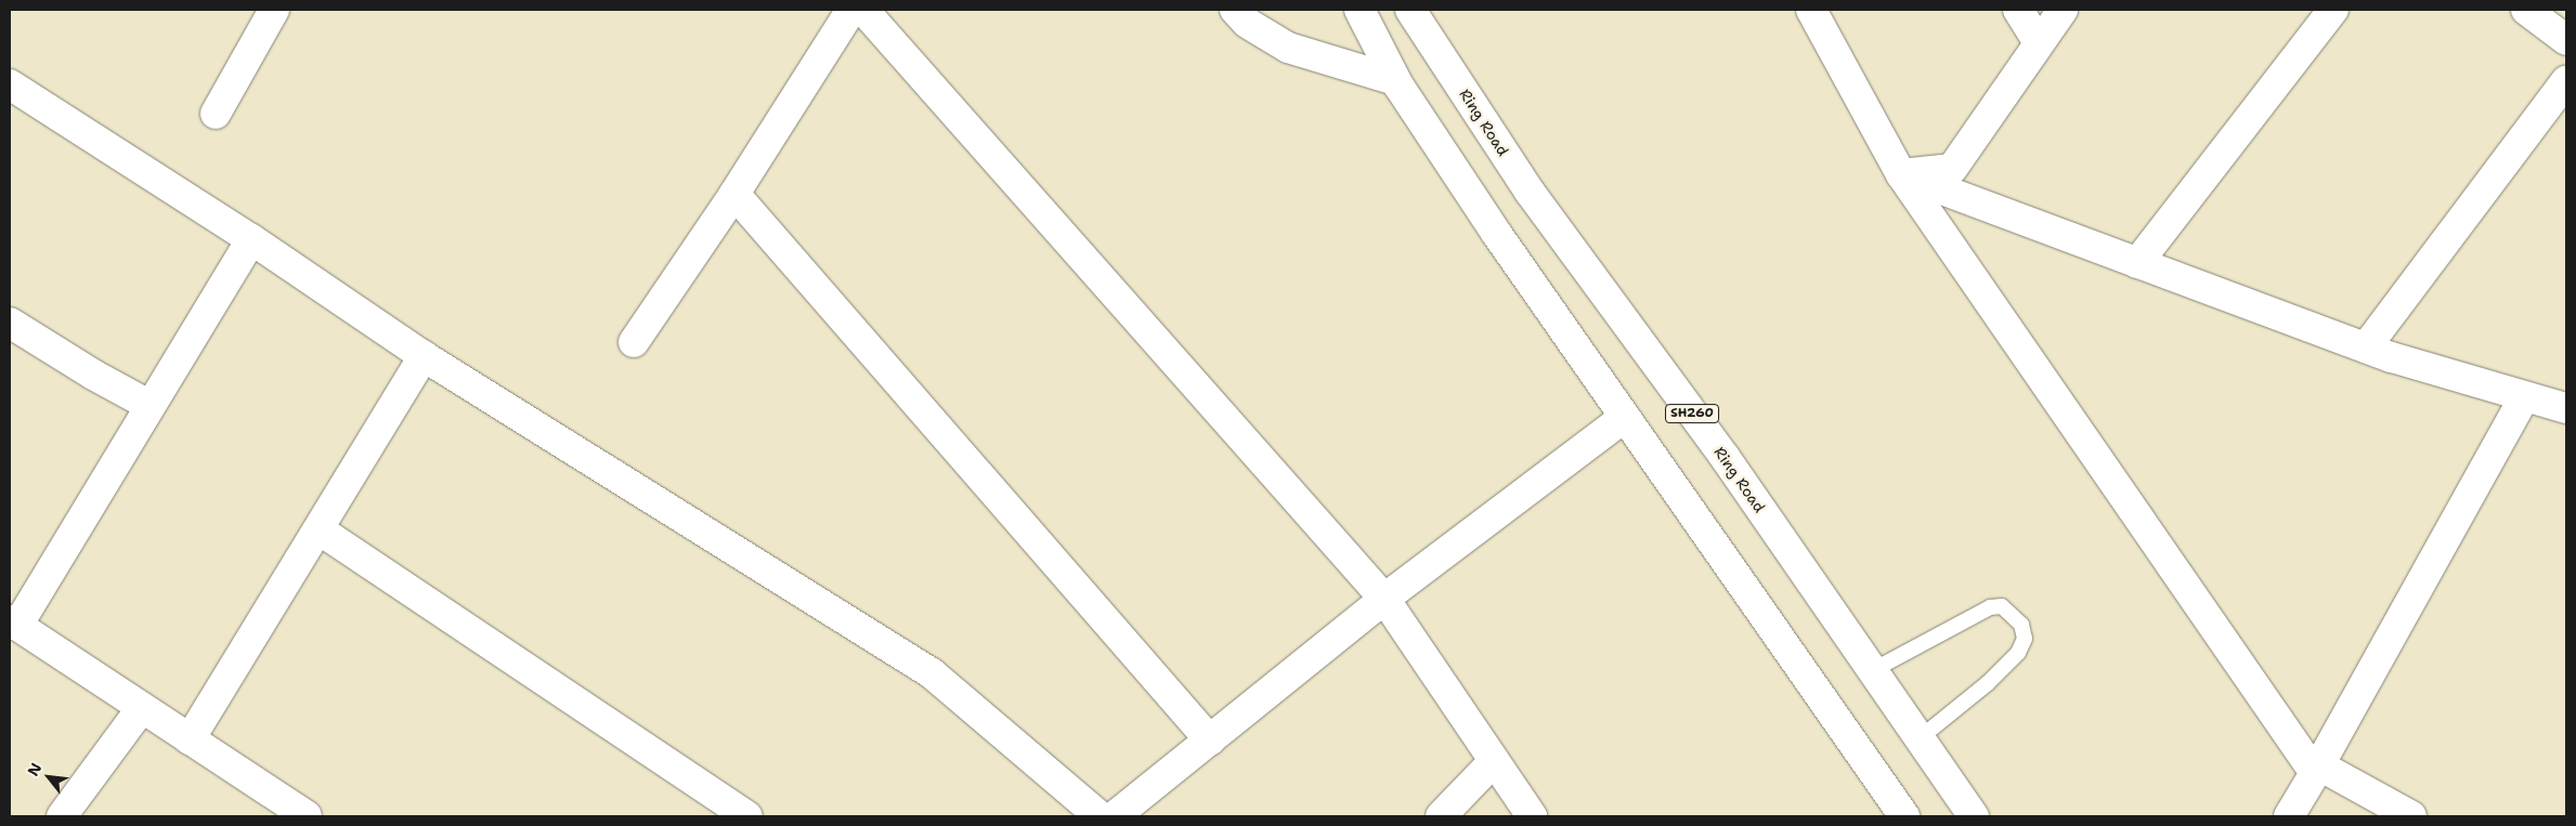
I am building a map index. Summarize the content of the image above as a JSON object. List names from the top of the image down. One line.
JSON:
{"streets":{"main road":["Ring Road","SH260"]},"north":"top left"}
